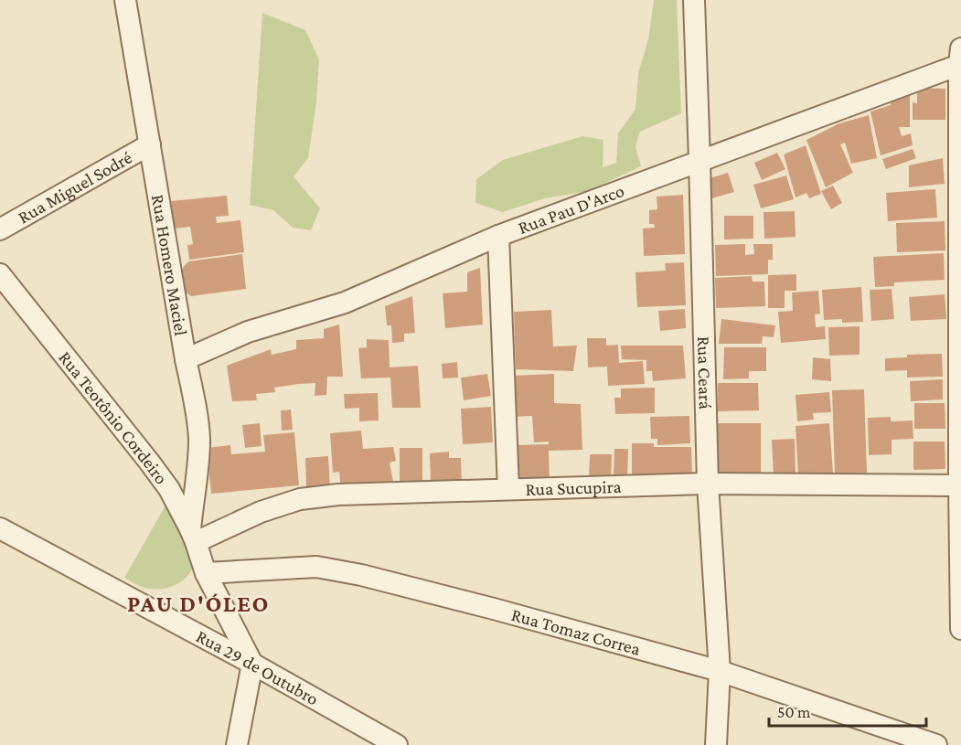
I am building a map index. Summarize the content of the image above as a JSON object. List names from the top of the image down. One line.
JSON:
{"streets":{"street":["Rua Miguel Sodré","Rua Pau D'Arco","Rua Homero Maciel","Rua Ceará","Rua Teotônio Cordeiro","Rua Sucupira","Rua Tomaz Correa","Rua 29 de Outubro"]},"crossings":[["Rua Miguel Sodré","Rua Homero Maciel"],["Rua Pau D'Arco","Rua Homero Maciel"],["Rua Pau D'Arco","Rua Ceará"],["Rua Homero Maciel","Rua Teotônio Cordeiro"],["Rua Homero Maciel","Rua Sucupira"],["Rua Ceará","Rua Sucupira"],["Rua Ceará","Rua Tomaz Correa"],["Rua Teotônio Cordeiro","Rua Sucupira"],["Rua Teotônio Cordeiro","Rua Tomaz Correa"],["Rua Teotônio Cordeiro","Rua 29 de Outubro"]],"districts":["PAU D'ÓLEO"],"scale_bar":"50 m"}
